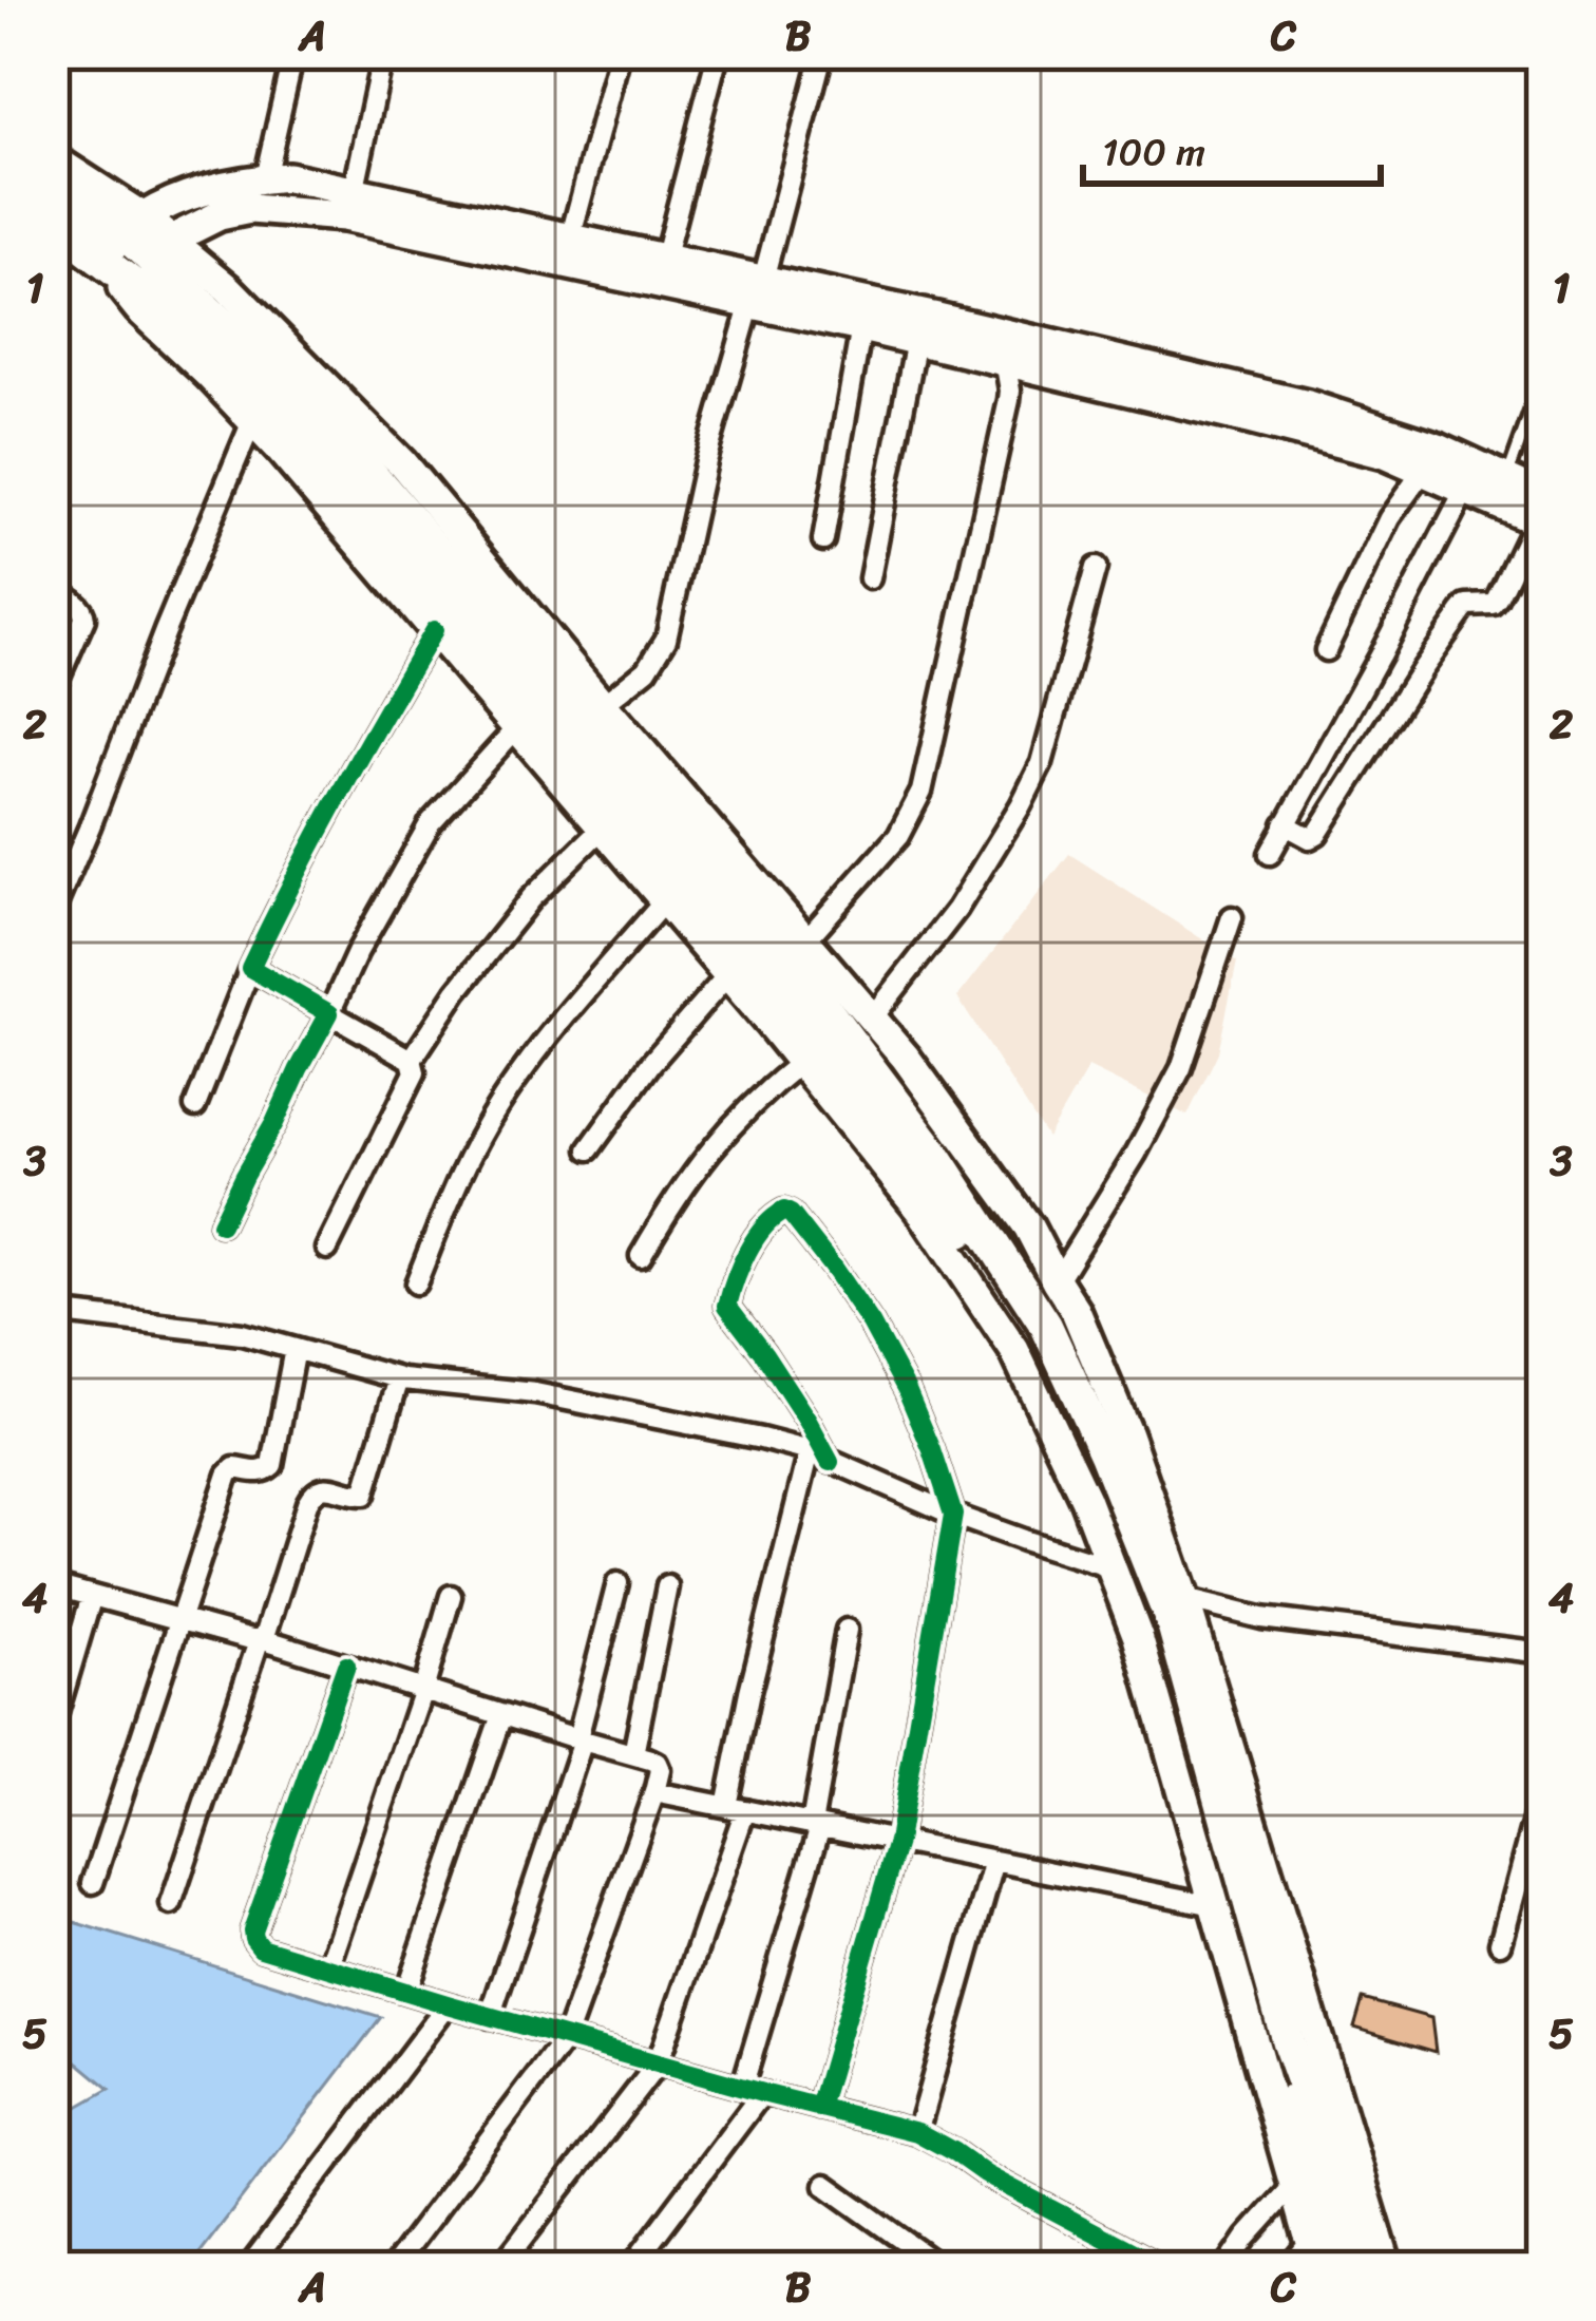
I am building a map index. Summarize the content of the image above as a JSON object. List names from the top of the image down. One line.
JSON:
{"scale_bar":"100 m","grid":{"columns":["A","B","C"],"rows":["1","2","3","4","5"]}}
